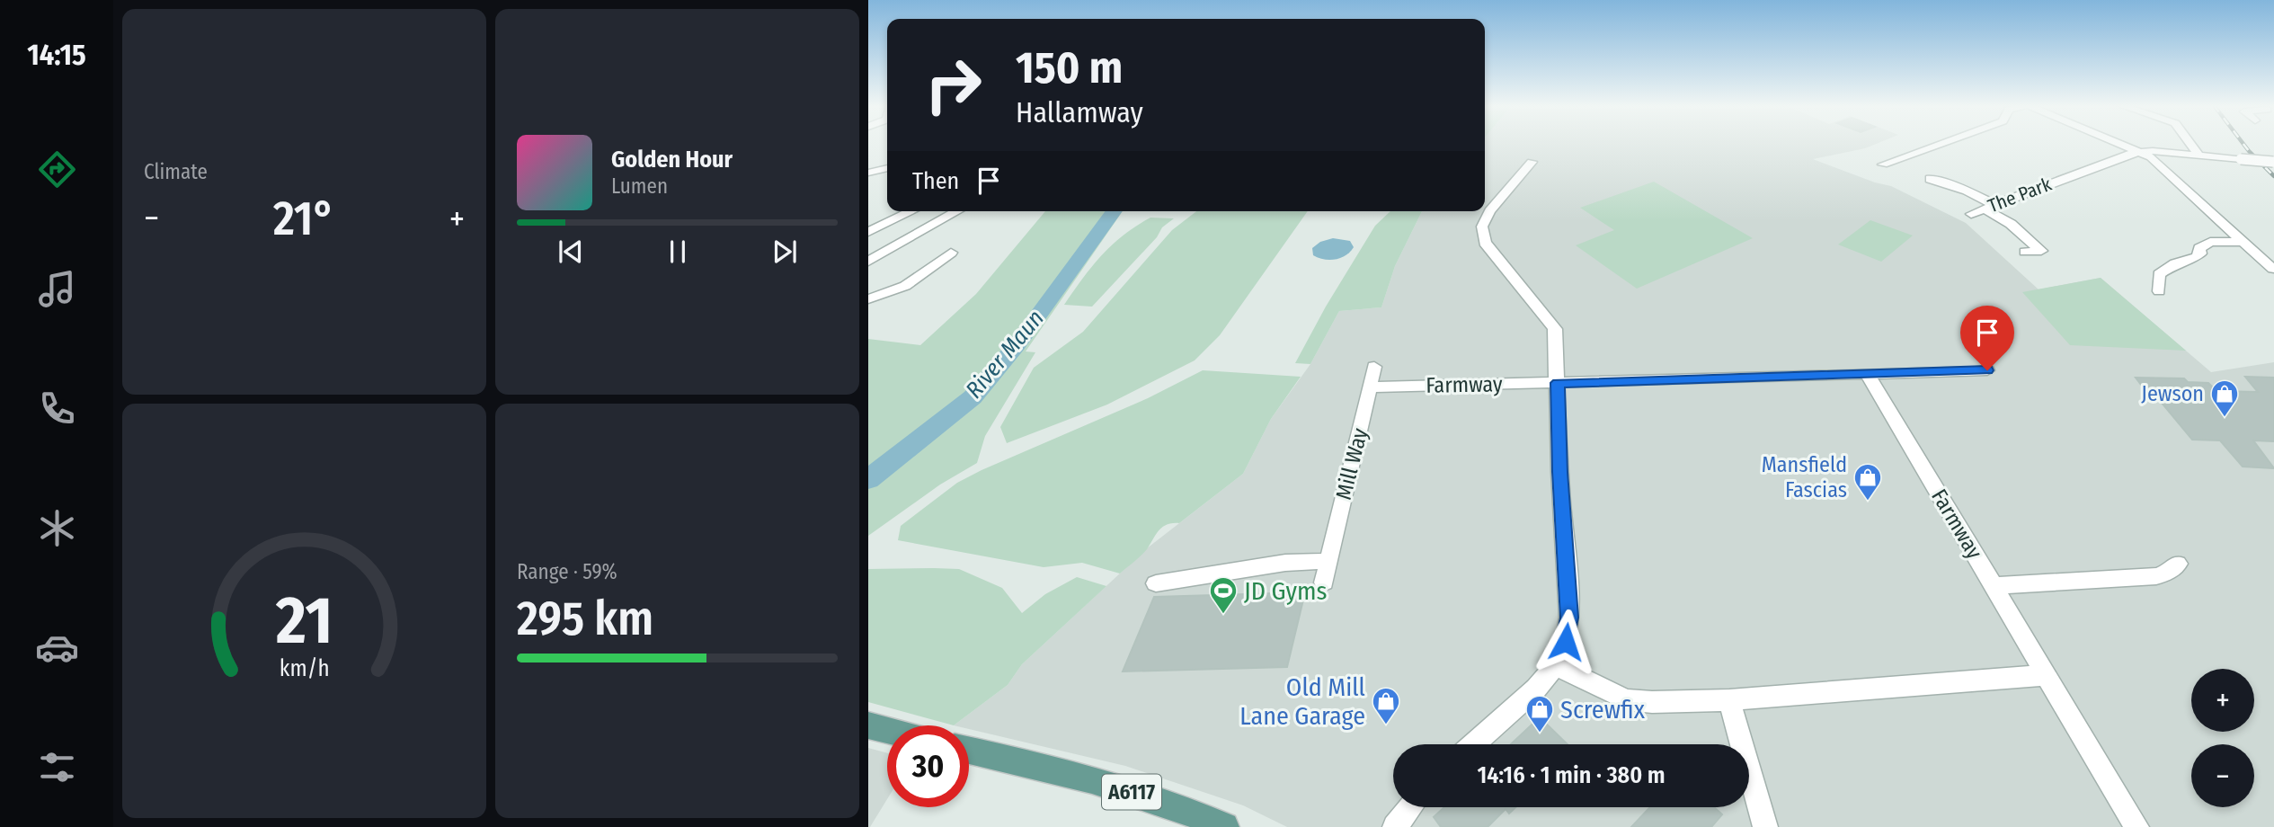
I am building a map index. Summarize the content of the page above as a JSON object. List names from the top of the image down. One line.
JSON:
{"streets":{"main road":["A6117"],"street":["The Park","Farmway","Mill Way"]},"crossings":[["Farmway","Mill Way"]],"water":["River Maun"],"places":{"shop":["Jewson","Mansfield Fascias","Old Mill Lane Garage","Screwfix"],"sports":["JD Gyms"]},"page":{"tabs":"14:15","tile":["Climate",["Range · 59%","295 km"]],"turn":["150 m","Hallamway"],"song":["Golden Hour","Lumen"],"then":"Then","heat":["−","21°","+"],"map_buttons":["+","−"],"limit":"30","trip":"14:16 · 1 min · 380 m","gauge":["21","km/h"]}}
